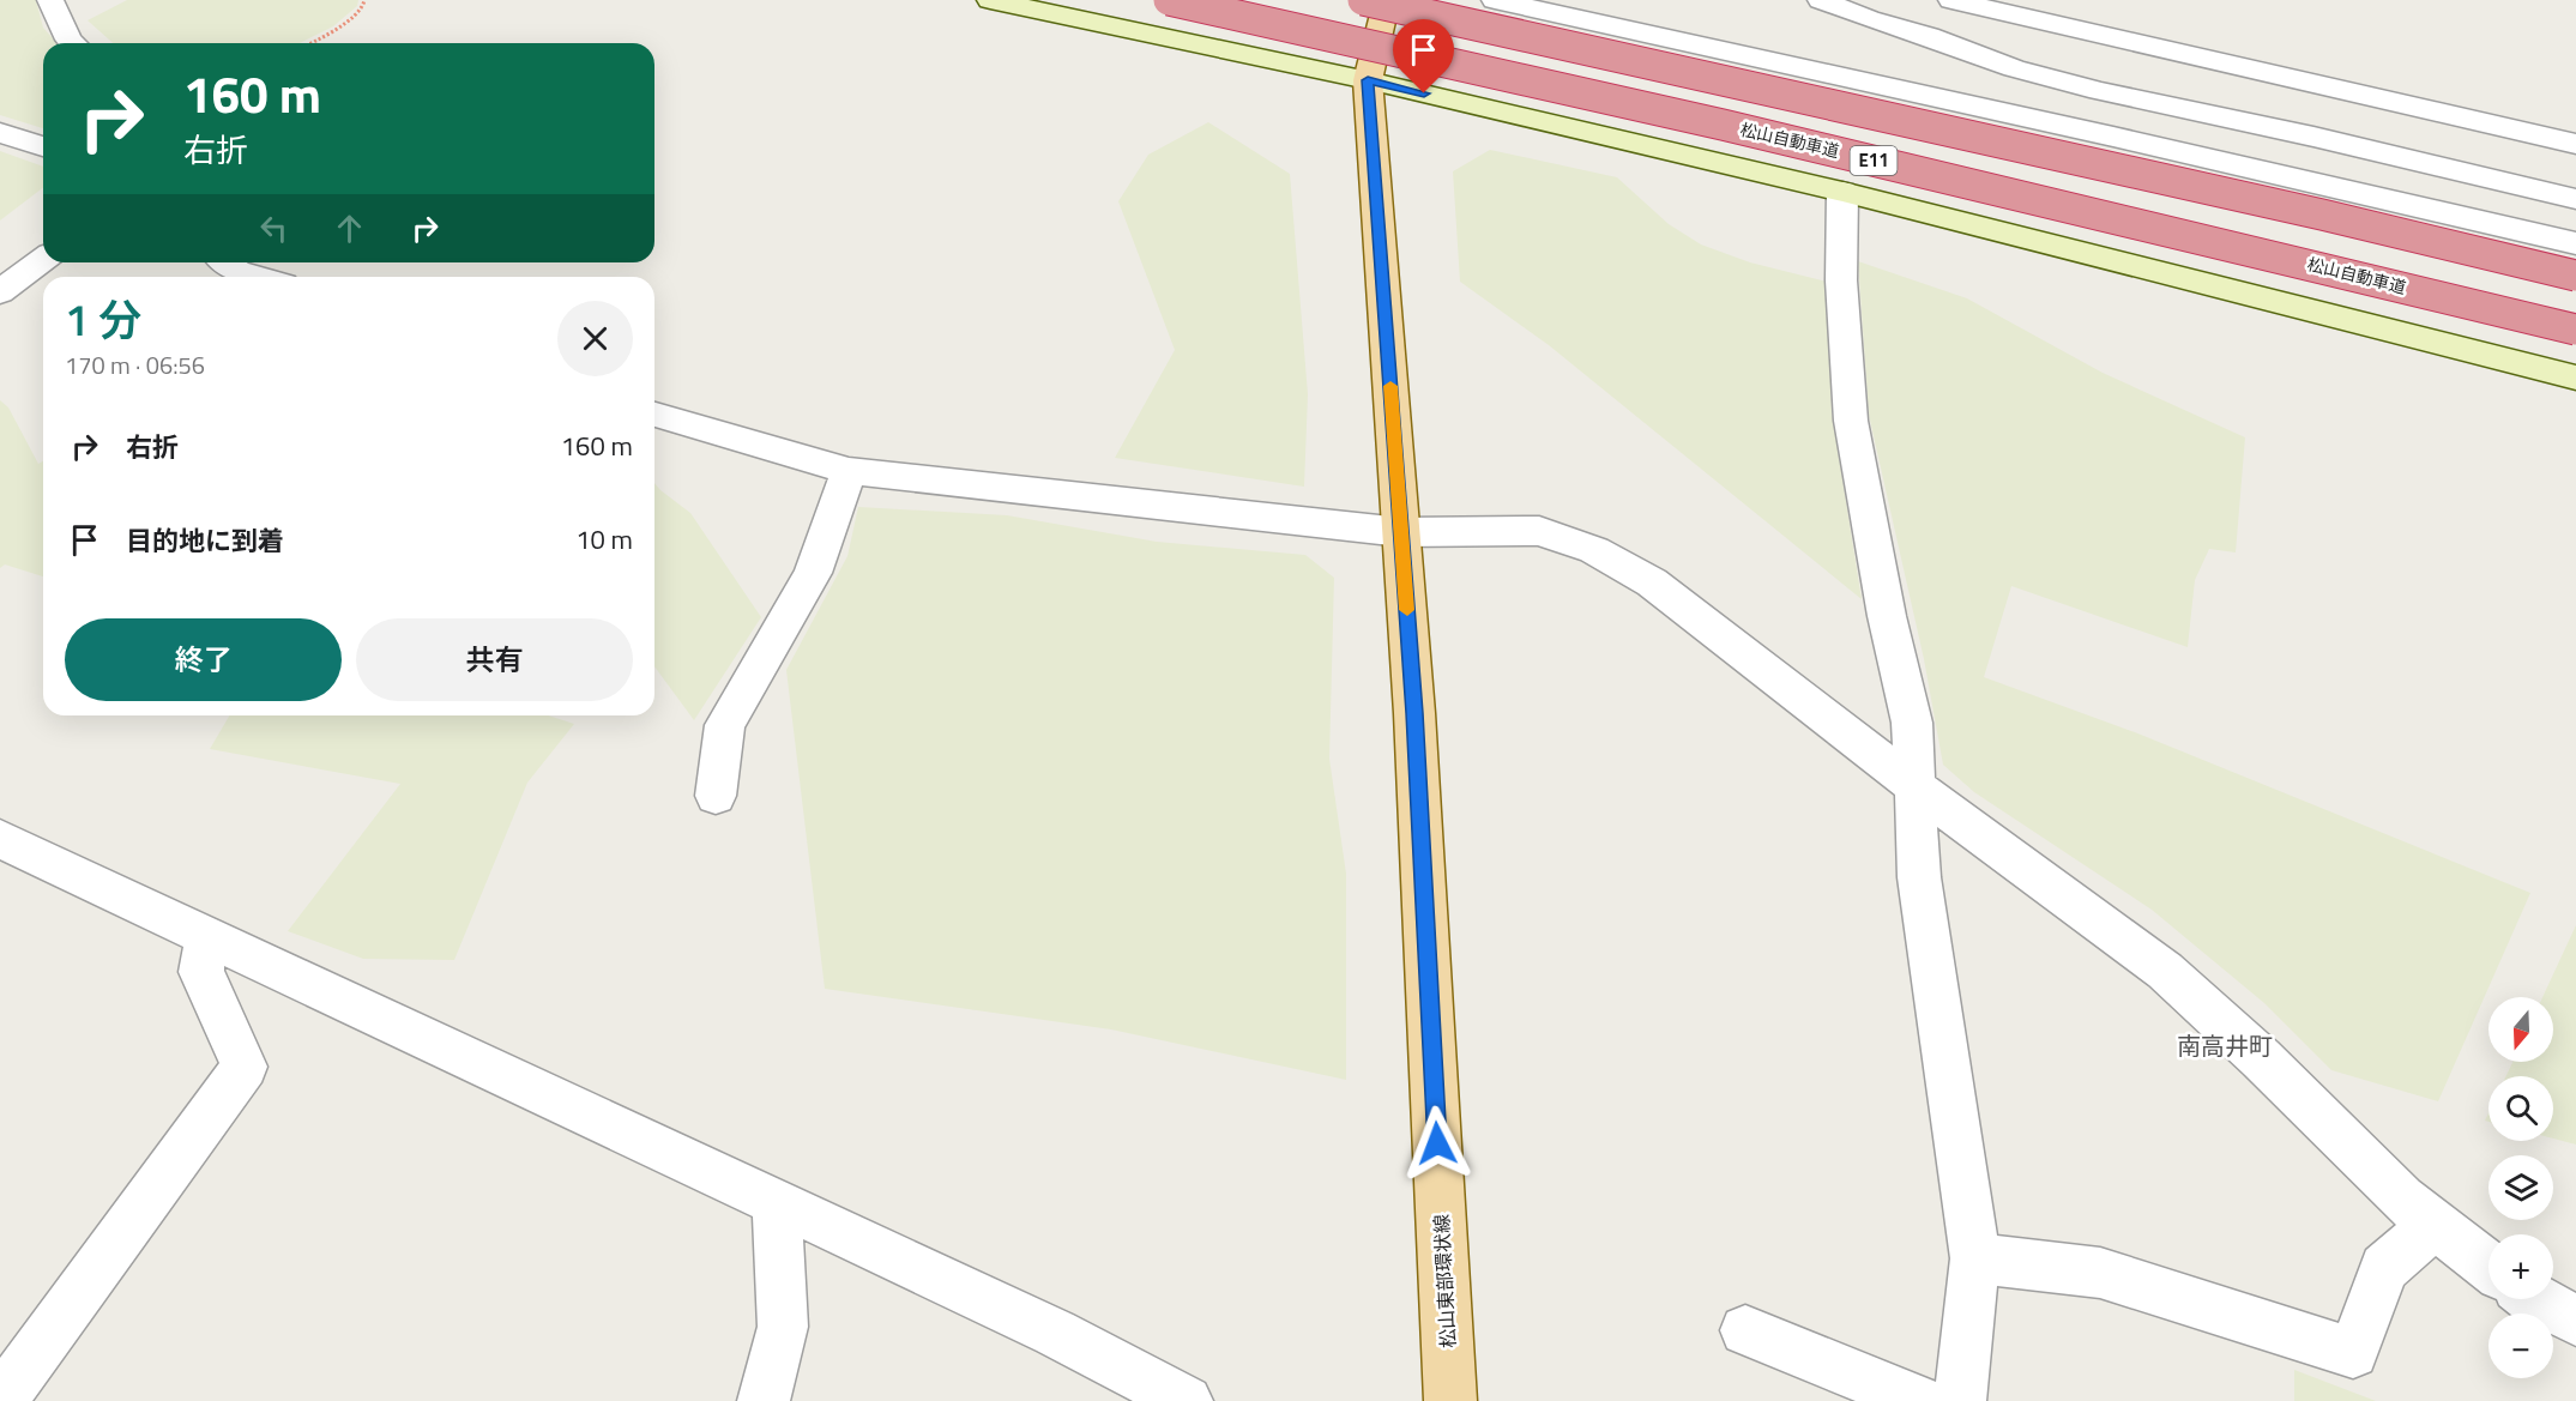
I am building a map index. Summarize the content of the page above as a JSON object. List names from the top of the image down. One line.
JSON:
{"streets":{"highway":["松山自動車道","E11"],"main road":["松山東部環状線"]},"districts":["南高井町"],"north":"bottom","page":{"turn":["160 m","右折"],"heading":["1 分","170 m · 06:56"],"list":[{"name":"右折","value":"160 m"},{"name":"目的地に到着","value":"10 m"}],"buttons":["終了","共有"],"map_buttons":["+","−"]}}
